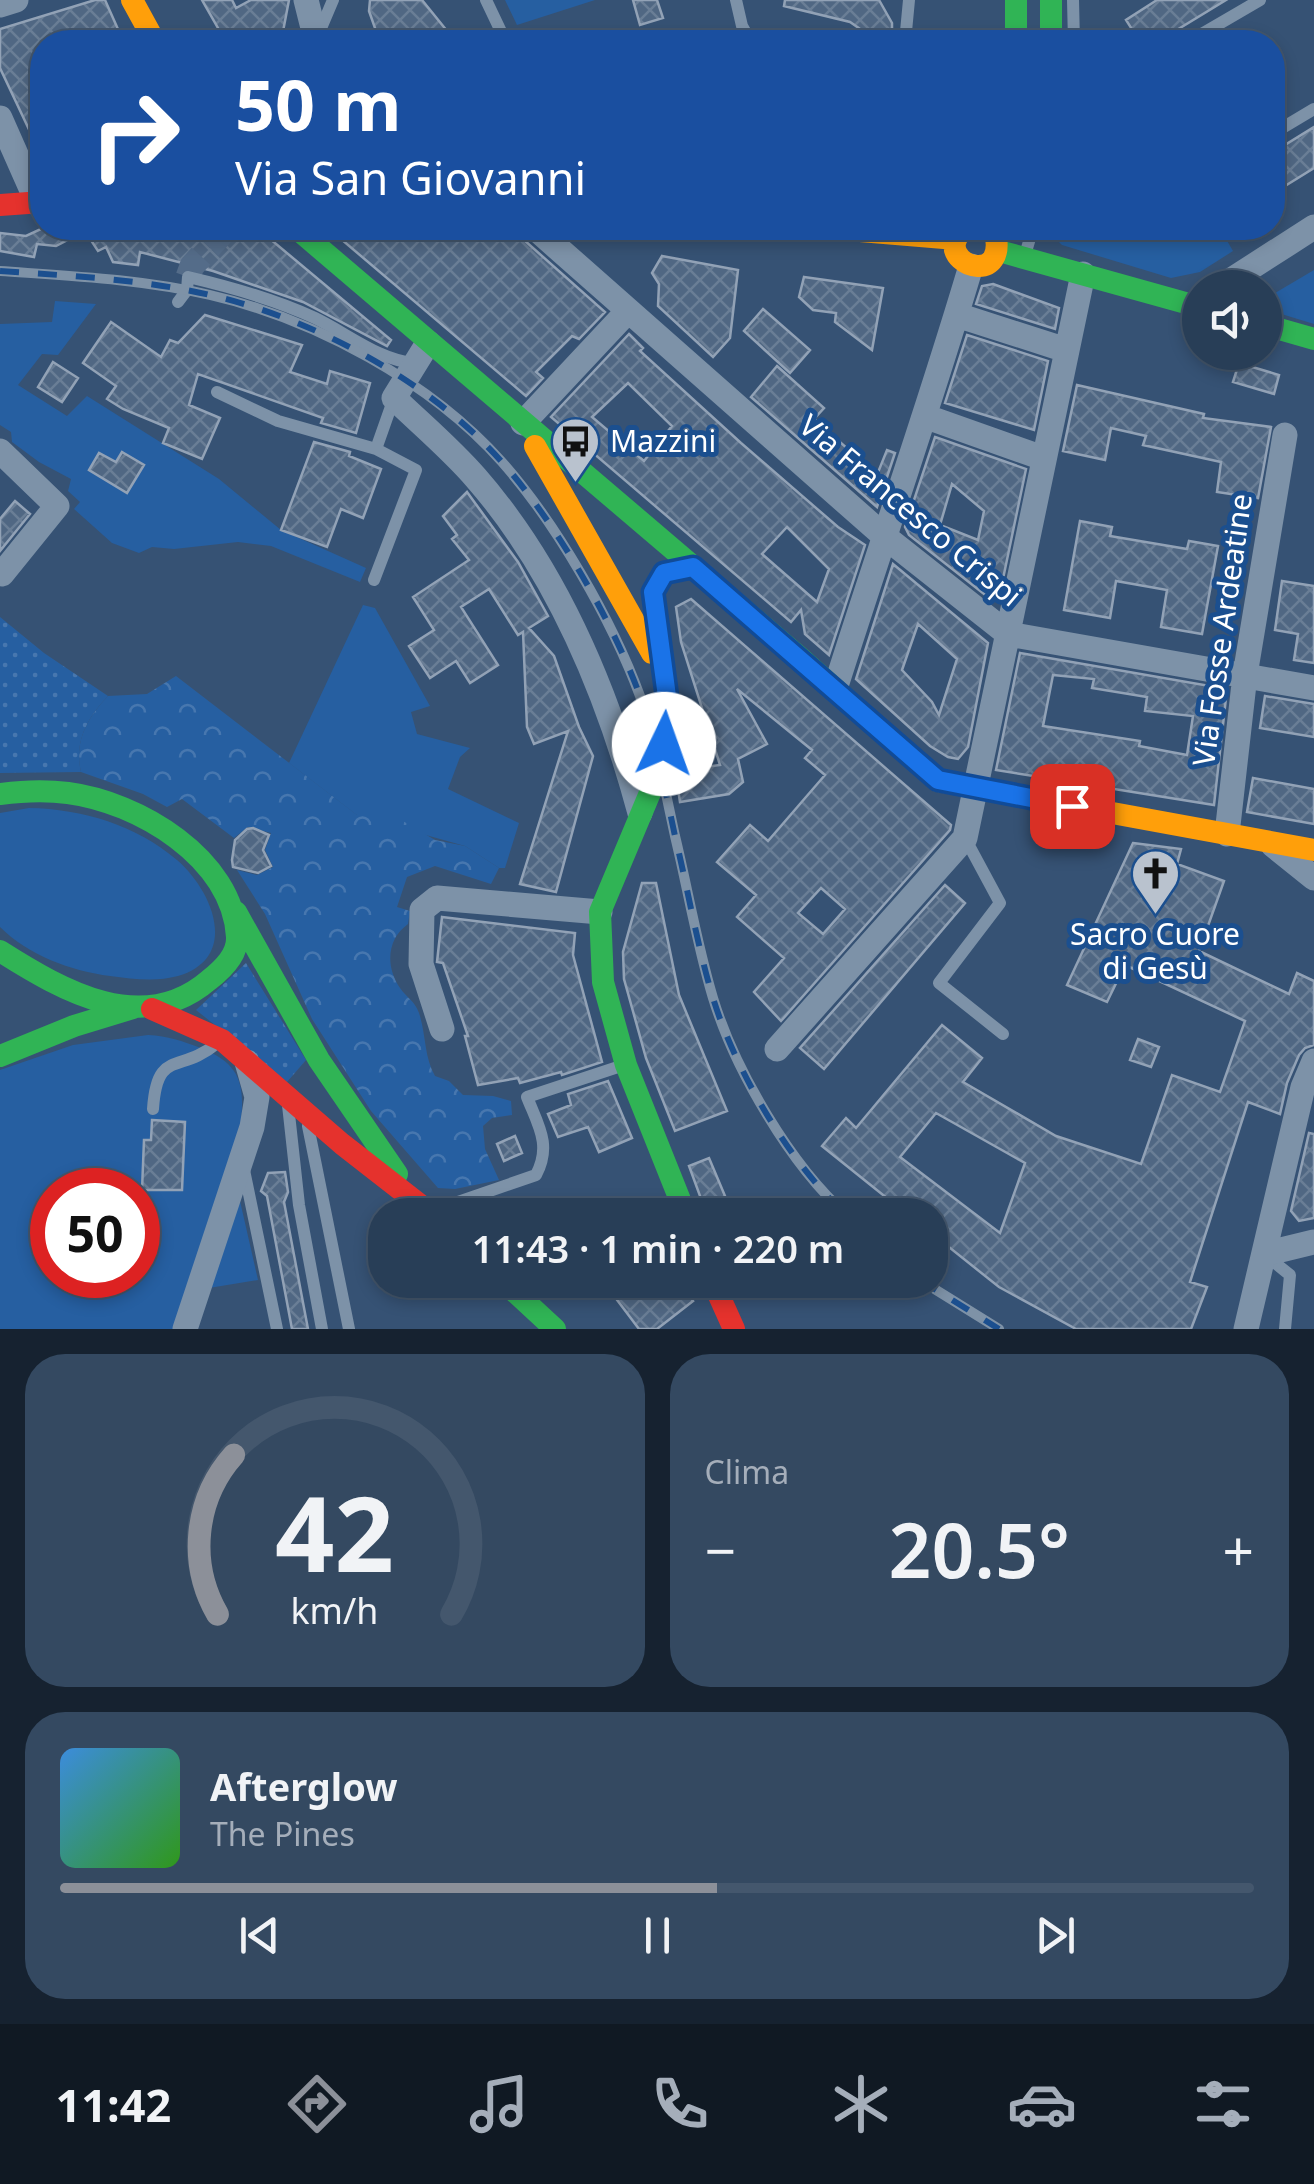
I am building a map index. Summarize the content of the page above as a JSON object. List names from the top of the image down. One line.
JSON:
{"streets":{"street":["Via Francesco Crispi","Via Fosse Ardeatine"]},"crossings":[["Via Francesco Crispi","Via Fosse Ardeatine"]],"places":{"bus stop":["Mazzini"],"church":["Sacro Cuore di Gesù"]},"page":{"turn":["50 m","Via San Giovanni"],"limit":"50","trip":"11:43 · 1 min · 220 m","tile":"Clima","heat":["−","20.5°","+"],"song":["Afterglow","The Pines"],"tabs":"11:42","gauge":["42","km/h"]}}
